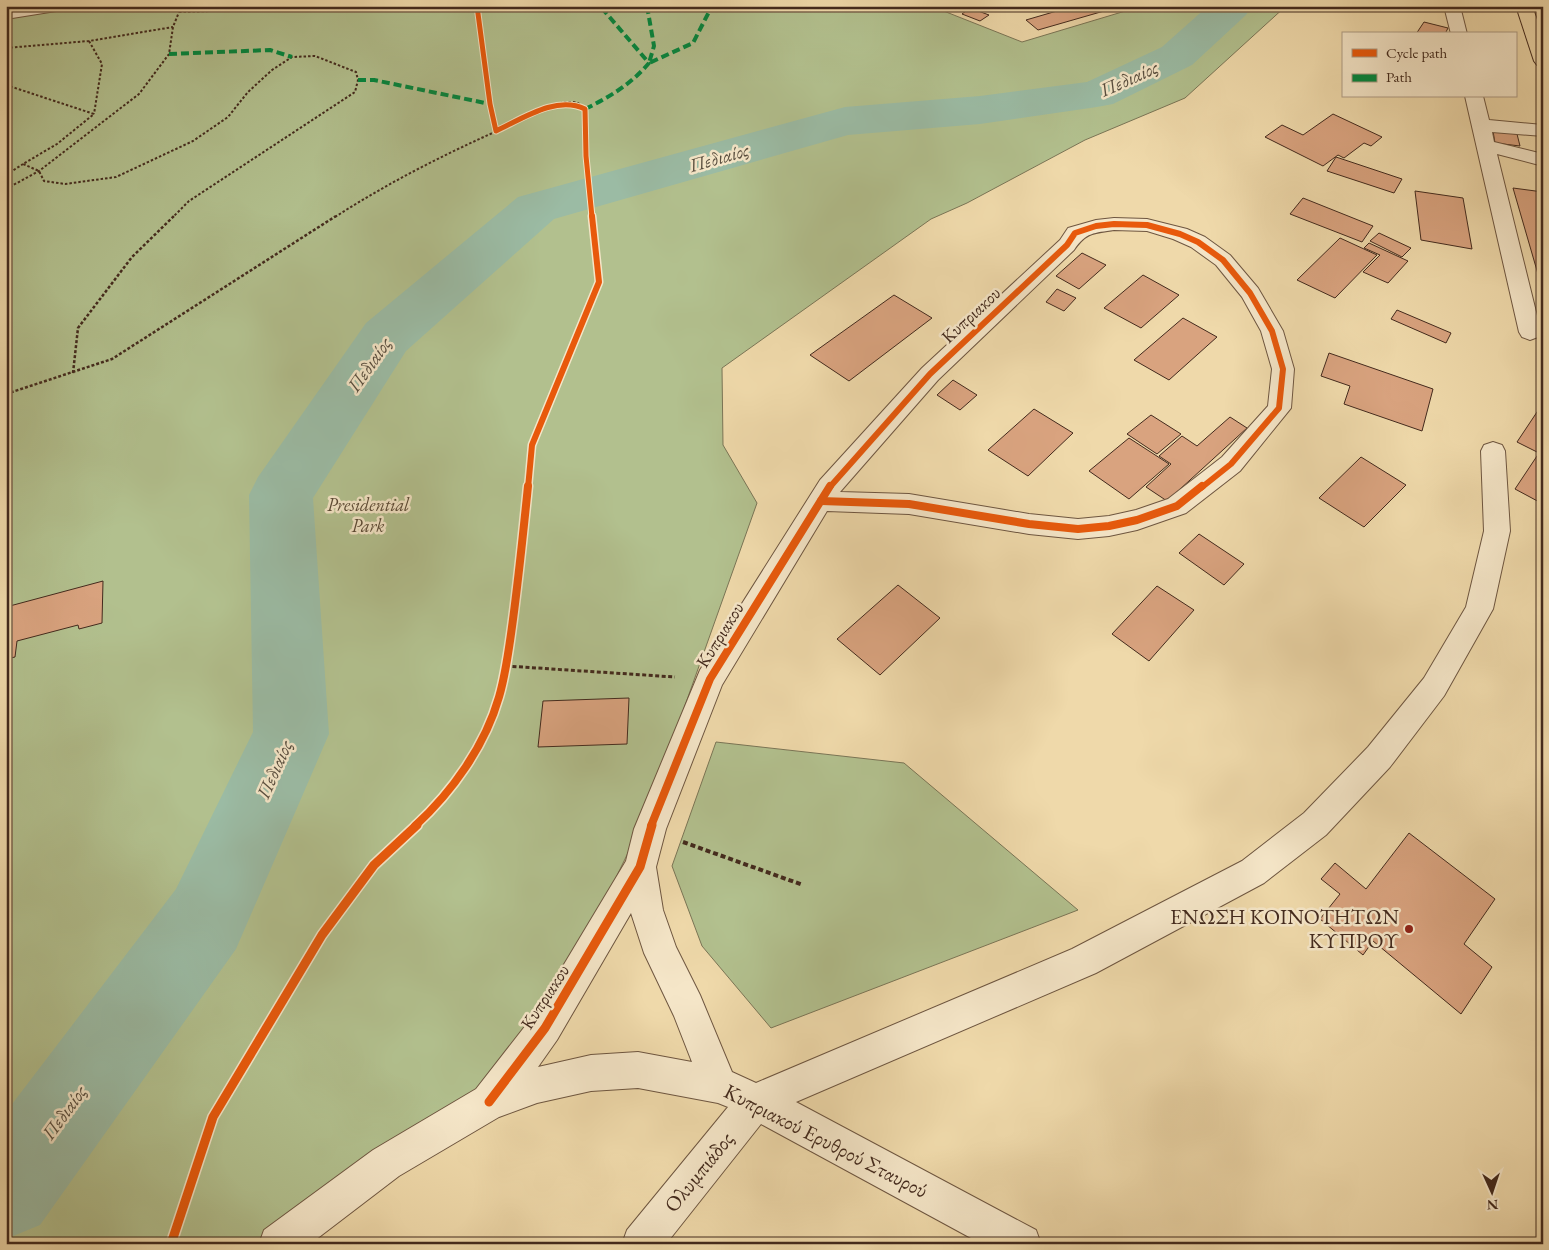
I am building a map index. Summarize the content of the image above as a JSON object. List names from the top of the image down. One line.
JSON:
{"streets":{"street":["Κυπριακου","Κυπριακού Ερυθρού Σταυρού","Ολυμπιάδος"]},"crossings":[["Κυπριακου","Κυπριακού Ερυθρού Σταυρού"],["Κυπριακού Ερυθρού Σταυρού","Ολυμπιάδος"]],"water":["Πεδιαίος"],"parks":["Presidential Park"],"places":["ΕΝΩΣΗ ΚΟΙΝΟΤΗΤΩΝ ΚΥΠΡΟΥ"],"legend":["Cycle path","Path"],"north":"bottom"}
